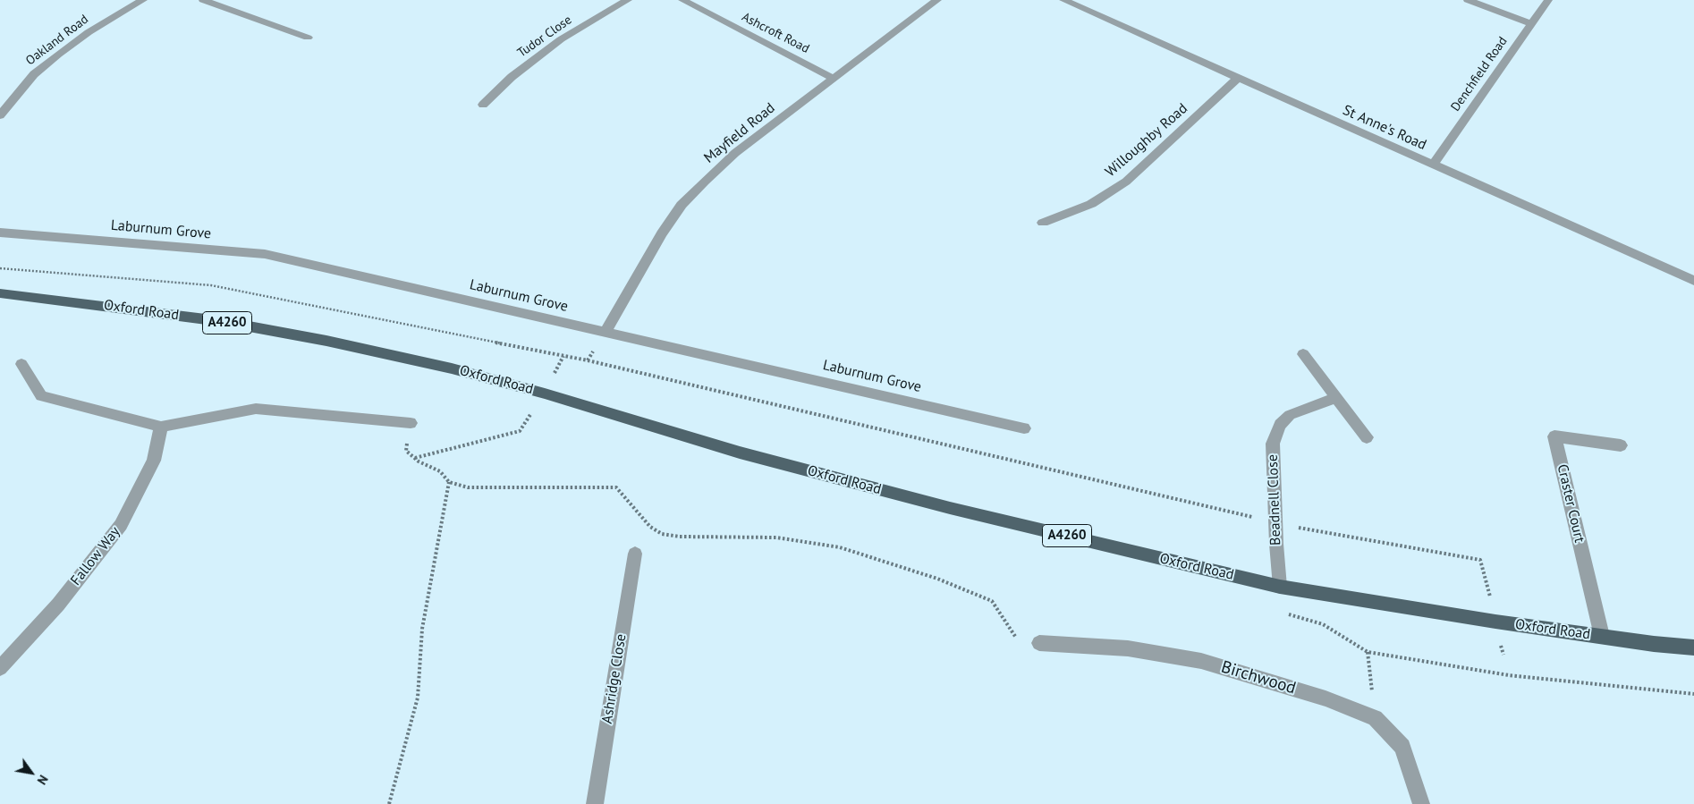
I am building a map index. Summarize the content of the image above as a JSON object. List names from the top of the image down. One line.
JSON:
{"streets":{"main road":["Oxford Road","A4260"],"street":["Ashcroft Road","Tudor Close","Oakland Road","Denchfield Road","St Anne's Road","Mayfield Road","Willoughby Road","Laburnum Grove","Beadnell Close","Craster Court","Fallow Way","Birchwood","Ashridge Close"]},"crossings":[["Ashcroft Road","Mayfield Road"],["Denchfield Road","St Anne's Road"],["St Anne's Road","Willoughby Road"],["Mayfield Road","Laburnum Grove"],["Oxford Road","Beadnell Close"],["Oxford Road","Craster Court"]],"north":"bottom right"}
